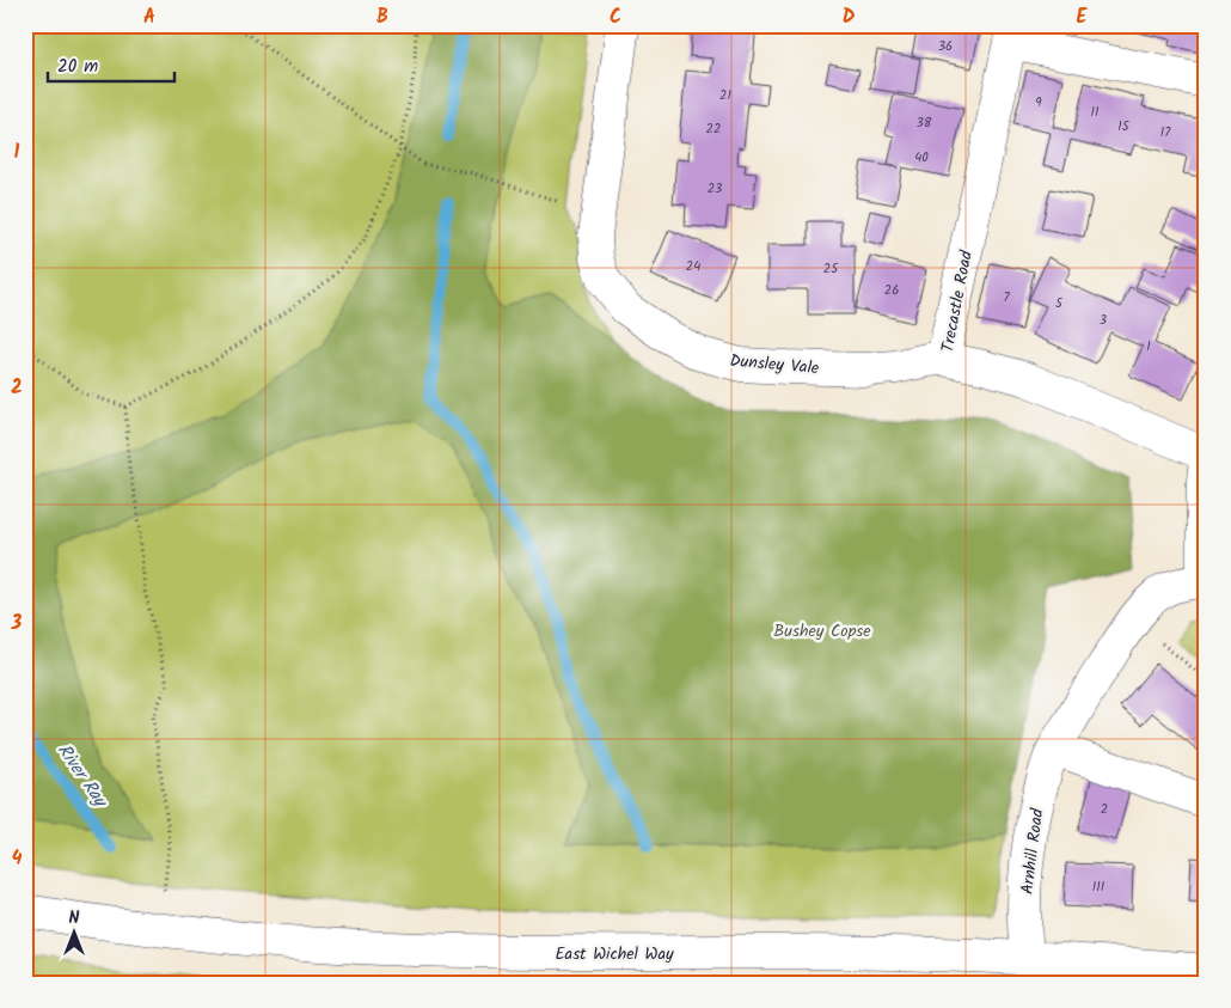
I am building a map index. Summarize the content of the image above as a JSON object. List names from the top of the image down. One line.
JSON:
{"streets":{"street":["Trecastle Road","Dunsley Vale","Arnhill Road","East Wichel Way"]},"crossings":[["Trecastle Road","Dunsley Vale"],["Arnhill Road","East Wichel Way"]],"water":["River Ray"],"parks":["Bushey Copse"],"house_numbers":["36","21","9","11","38","15","22","17","40","23","24","25","26","7","5","3","1","2","111"],"scale_bar":"20 m","north":"top","grid":{"columns":["A","B","C","D","E"],"rows":["1","2","3","4"]}}
